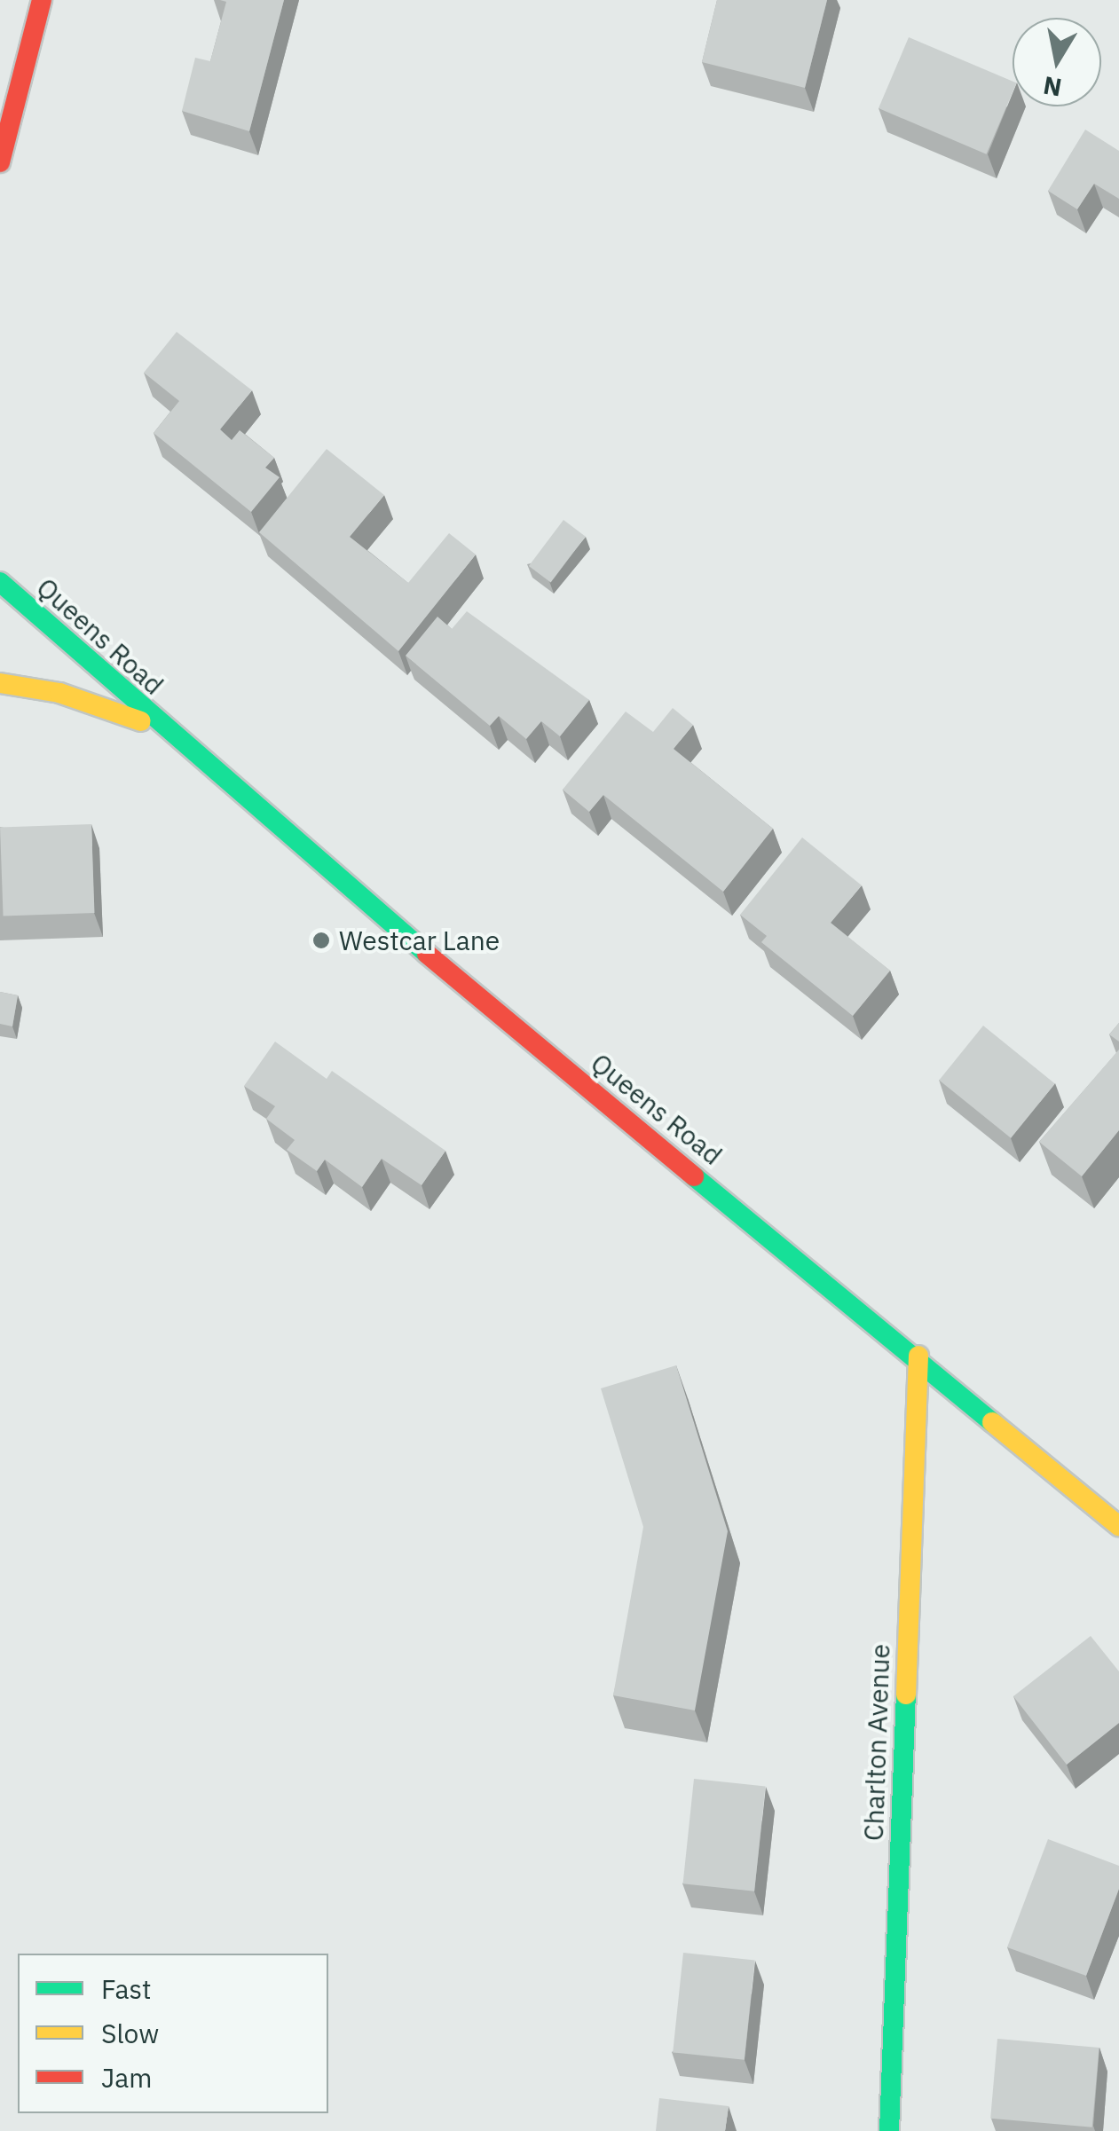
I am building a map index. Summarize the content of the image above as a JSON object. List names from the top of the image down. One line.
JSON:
{"streets":{"main road":["Queens Road","Charlton Avenue"]},"crossings":[["Queens Road","Charlton Avenue"]],"places":["Westcar Lane"],"legend":["Fast","Slow","Jam"],"north":"bottom"}
